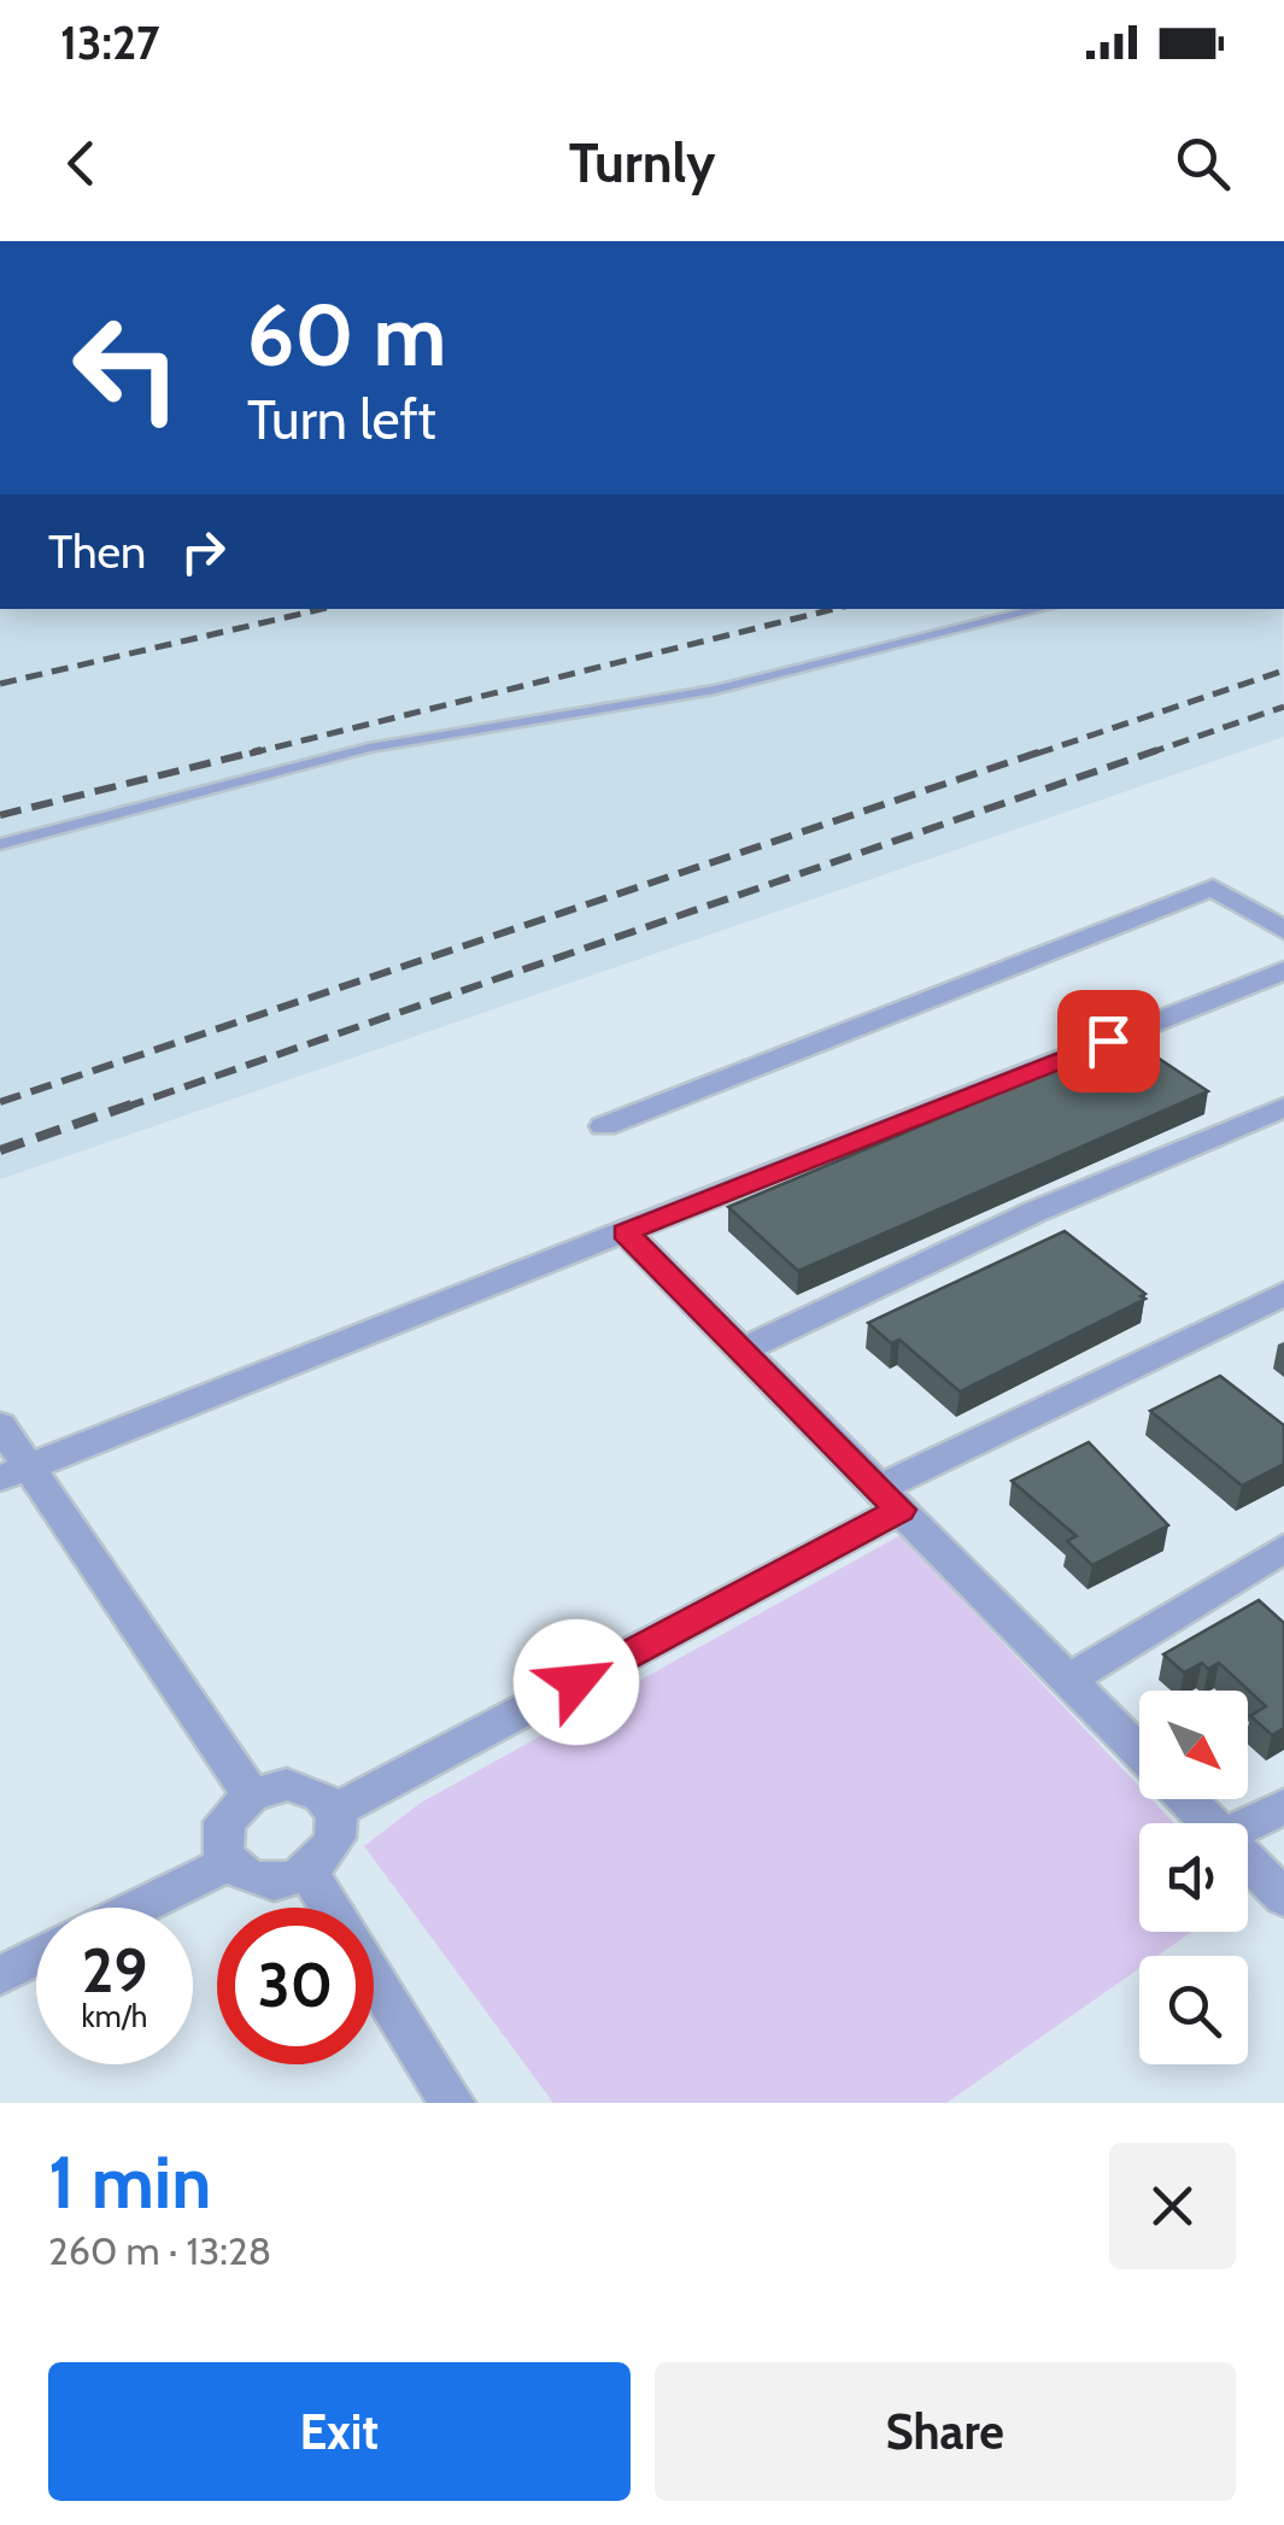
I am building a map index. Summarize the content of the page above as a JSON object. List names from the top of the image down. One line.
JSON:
{"north":"bottom right","page":{"status":"13:27","header":"Turnly","turn":["60 m","Turn left"],"then":"Then","speed":"29 km/h","limit":"30","heading":["1 min","260 m · 13:28"],"buttons":["Exit","Share"]}}
